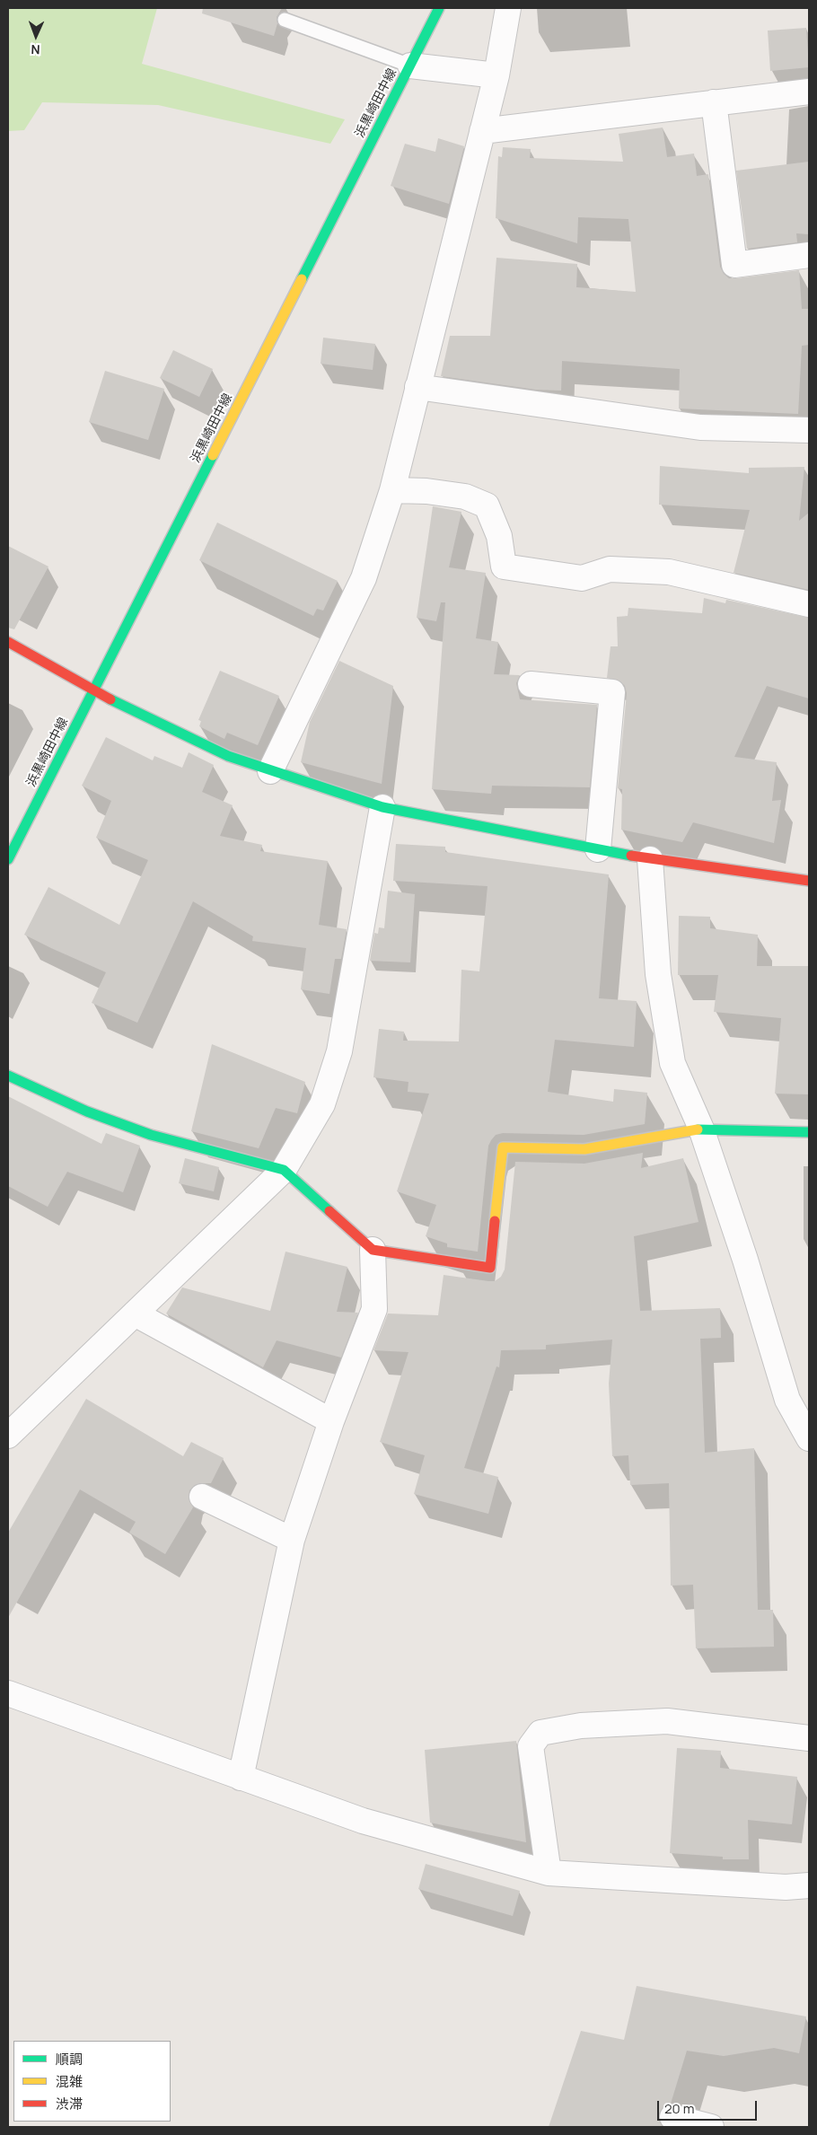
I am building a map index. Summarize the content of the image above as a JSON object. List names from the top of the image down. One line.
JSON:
{"streets":{"street":["浜黒崎田中線"]},"legend":["順調","混雑","渋滞"],"scale_bar":"20 m","north":"bottom"}
